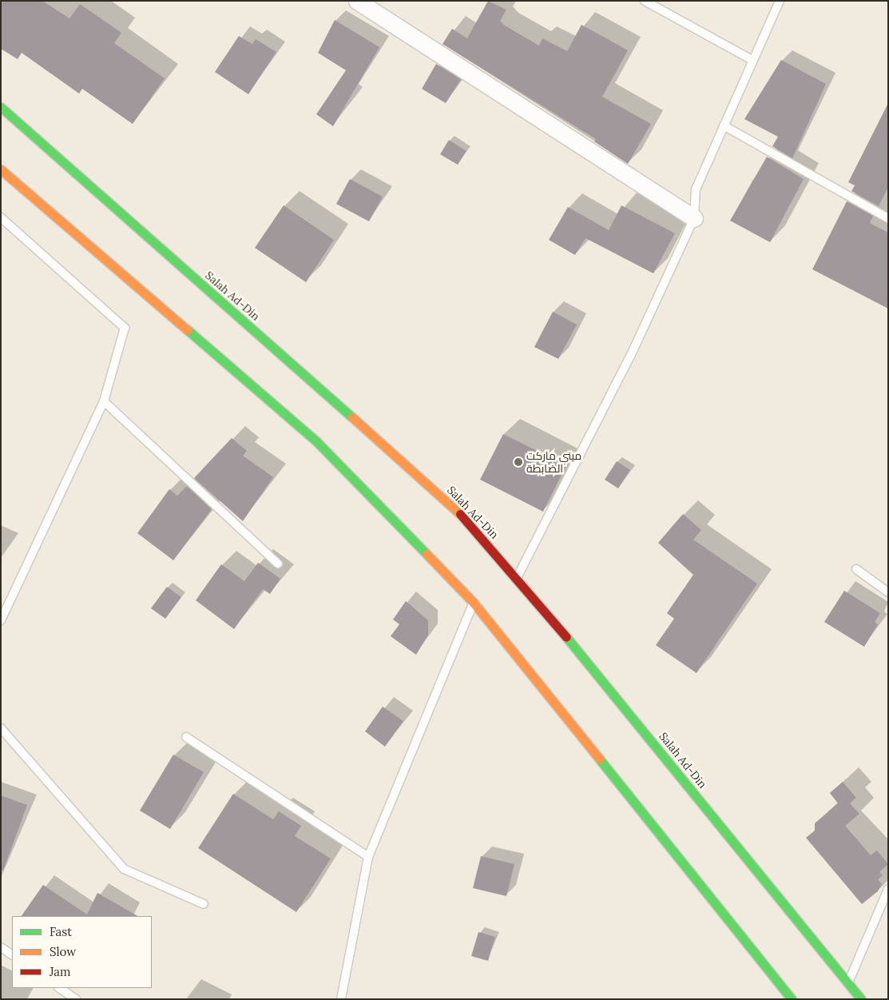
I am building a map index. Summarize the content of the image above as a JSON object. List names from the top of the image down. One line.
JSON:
{"streets":{"highway":["Salah Ad-Din"]},"places":["ميني ماركت الضابطة"],"legend":["Fast","Slow","Jam"]}
